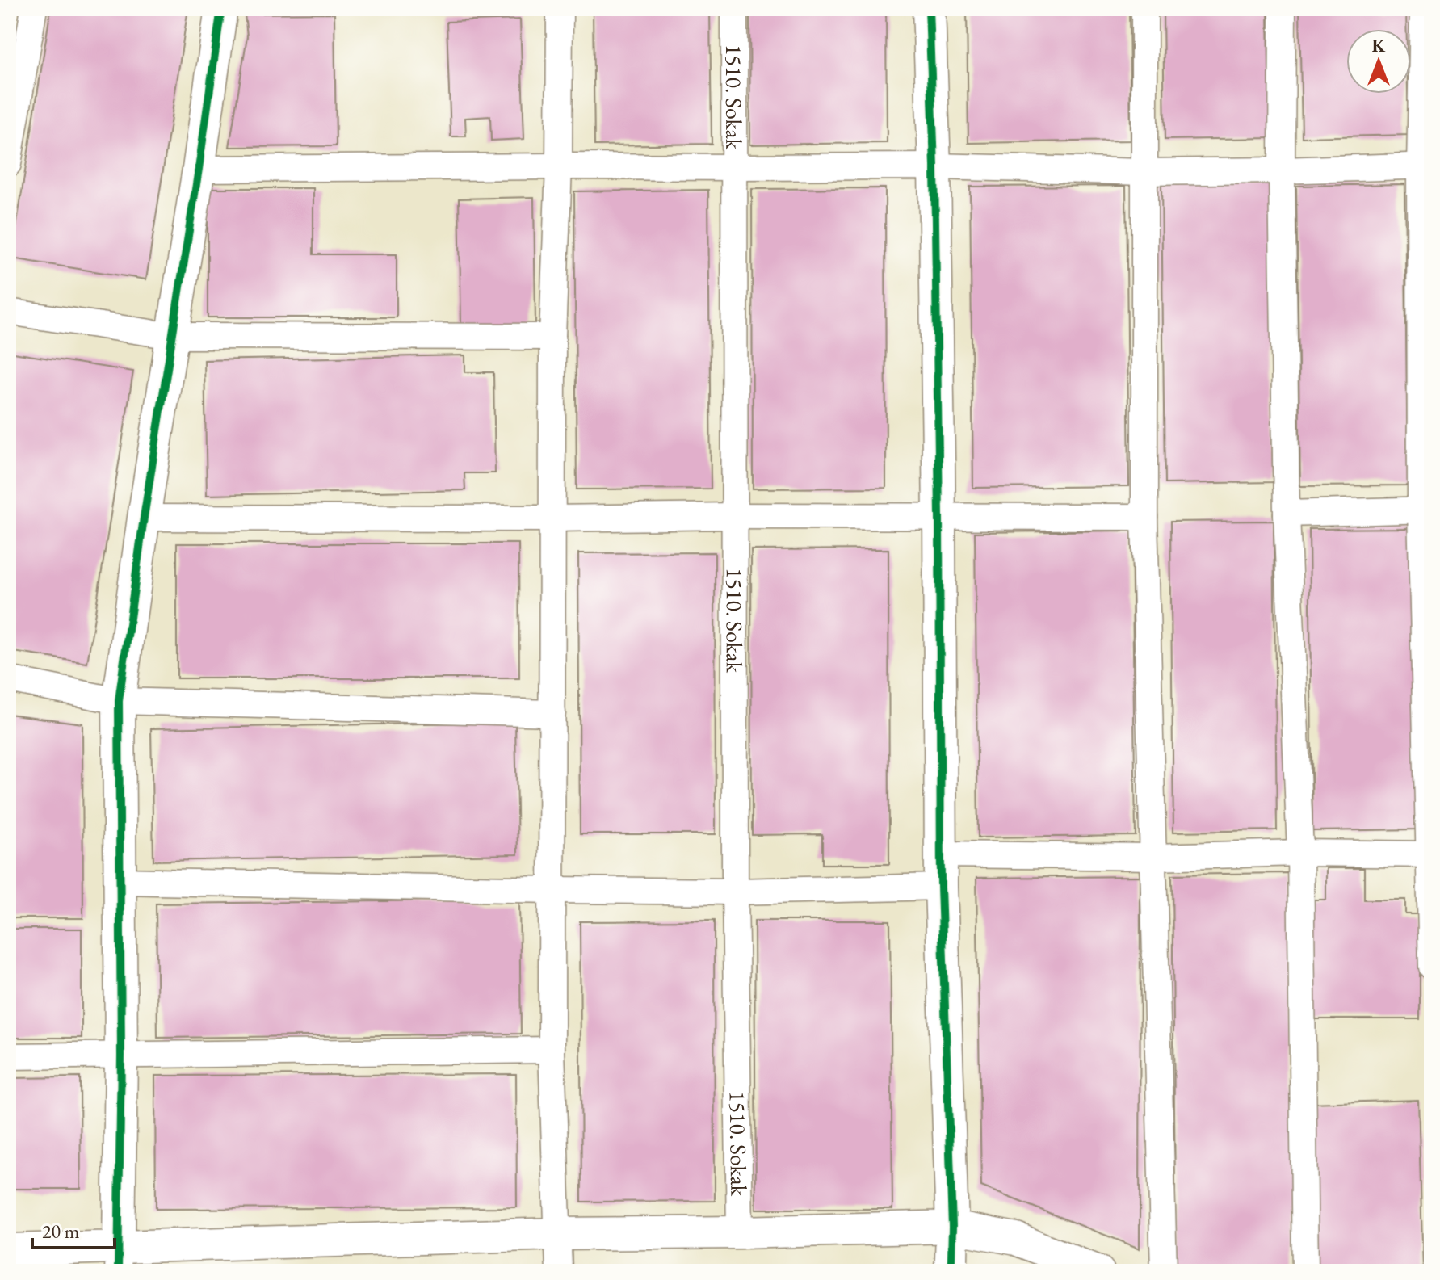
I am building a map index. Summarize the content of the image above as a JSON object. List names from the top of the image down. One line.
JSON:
{"streets":{"street":["1510. Sokak"]},"scale_bar":"20 m","north":"top"}
